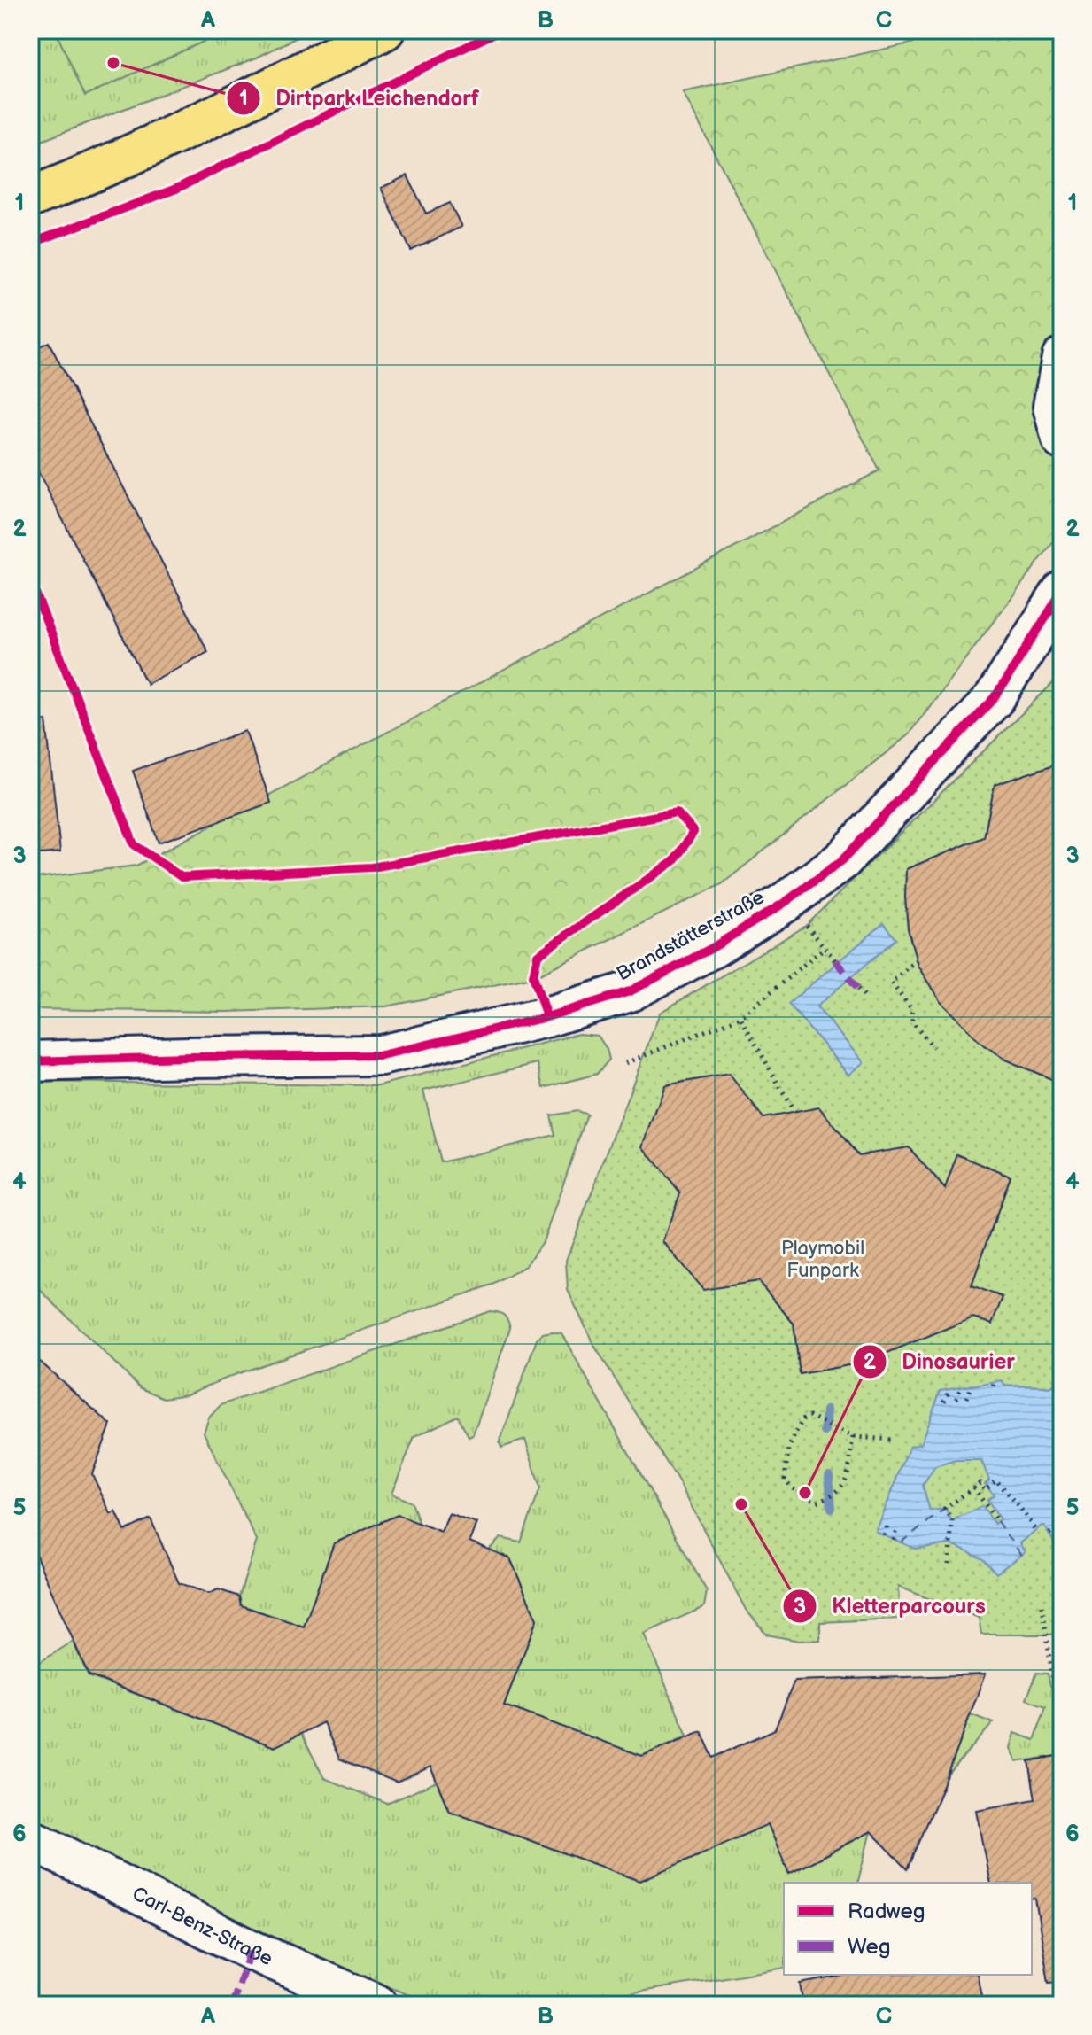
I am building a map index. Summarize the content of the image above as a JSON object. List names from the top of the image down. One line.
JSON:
{"streets":{"street":["Brandstätterstraße","Carl-Benz-Straße"]},"parks":["Playmobil Funpark"],"places":["Dirtpark Leichendorf","Dinosaurier","Kletterparcours"],"legend":["Radweg","Weg"],"grid":{"columns":["A","B","C"],"rows":["1","2","3","4","5","6"]}}
